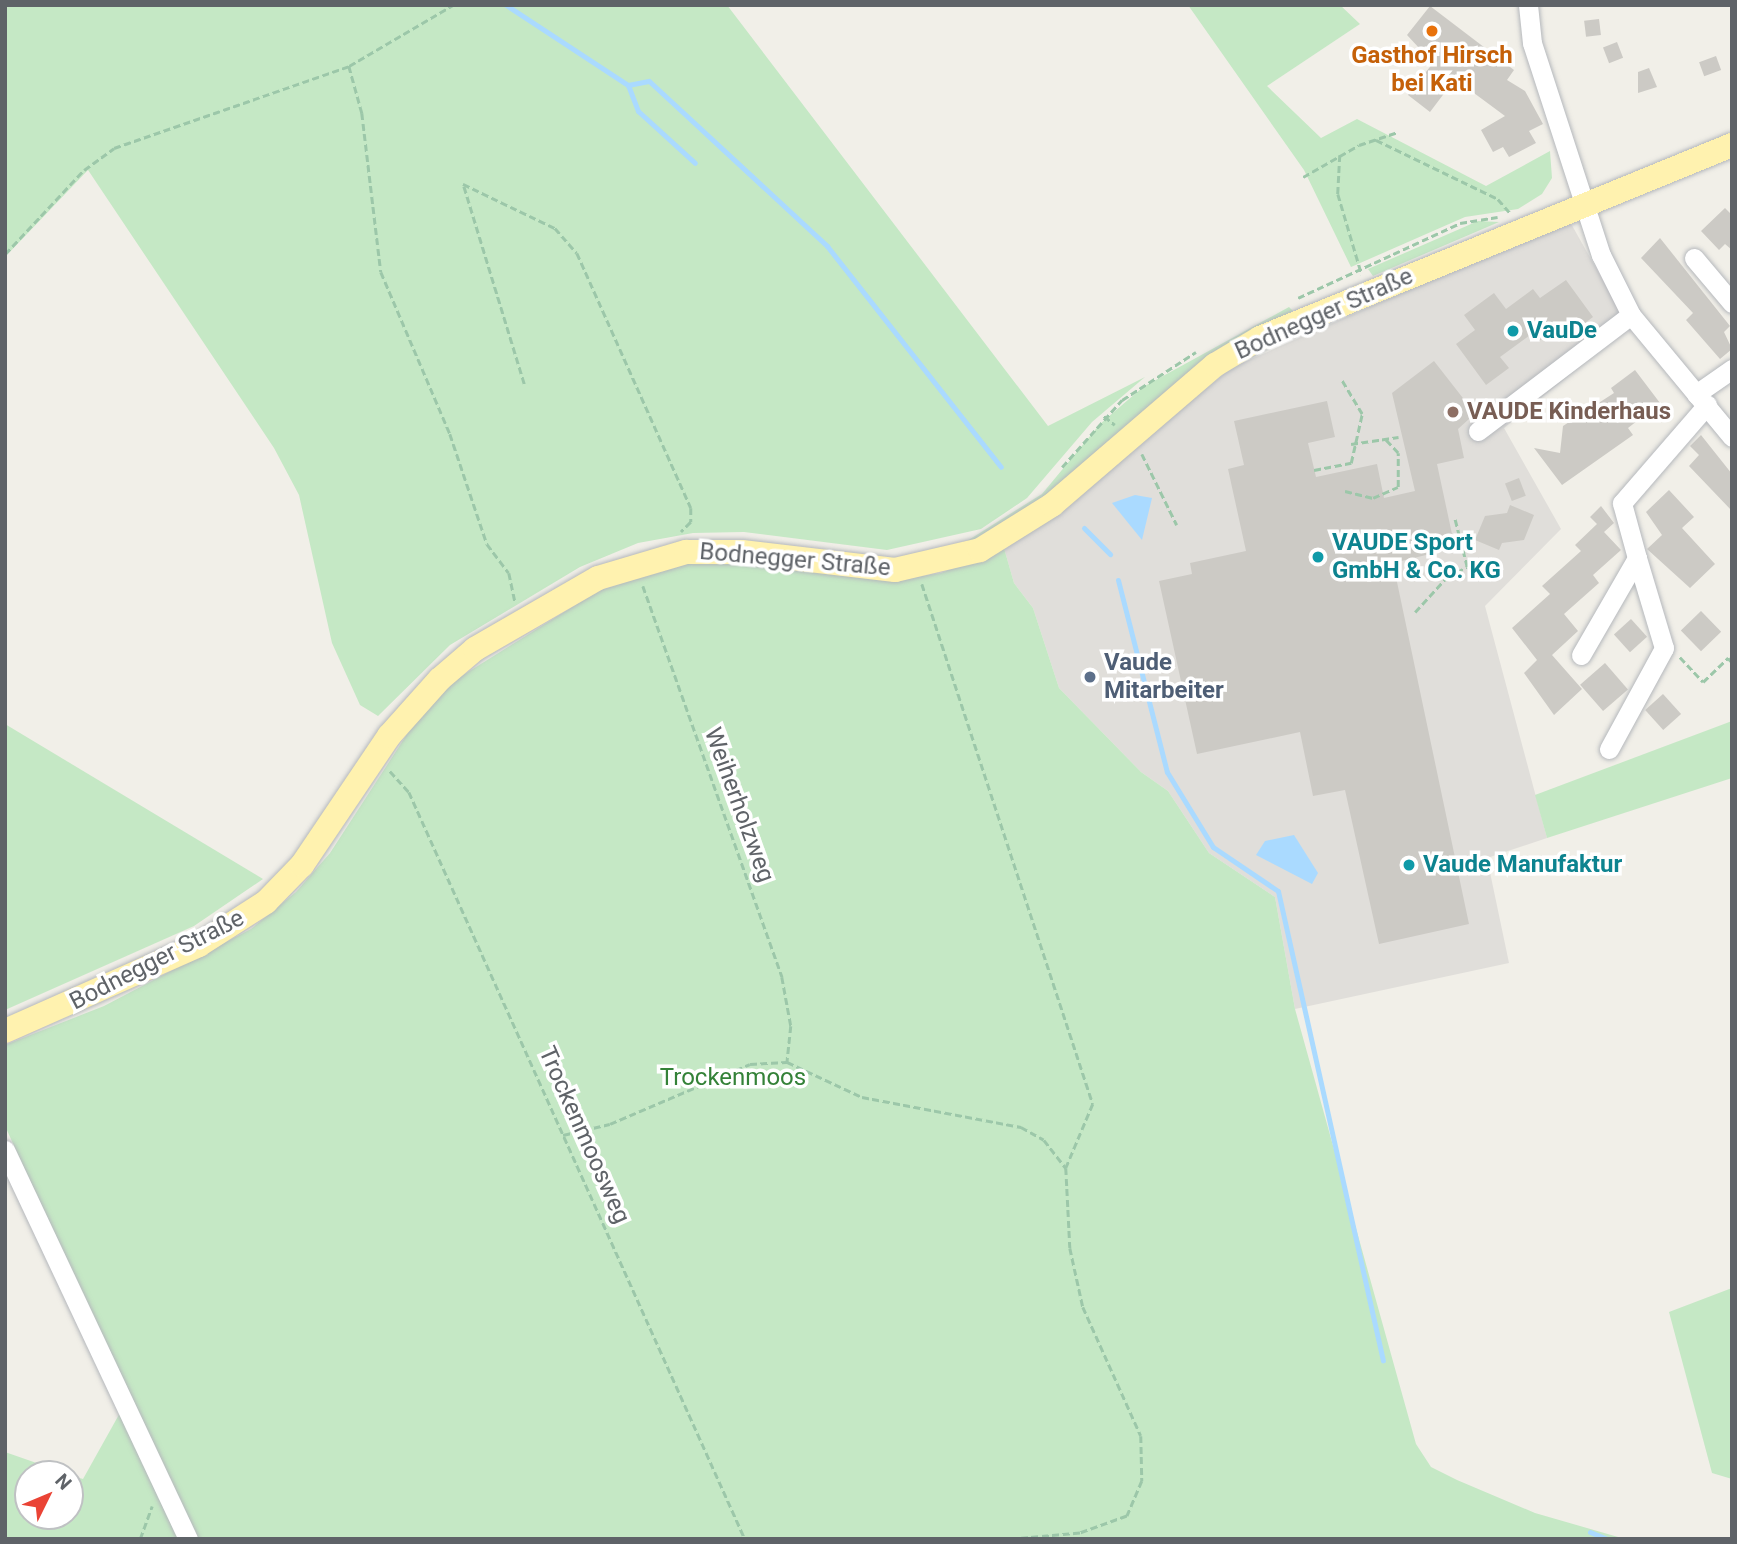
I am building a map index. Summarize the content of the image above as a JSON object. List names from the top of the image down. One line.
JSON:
{"streets":{"main road":["Bodnegger Straße"],"path":["Weiherholzweg","Trockenmoosweg"]},"crossings":[["Bodnegger Straße","Weiherholzweg"],["Bodnegger Straße","Trockenmoosweg"]],"parks":["Trockenmoos"],"places":["Gasthof Hirsch bei Kati","VauDe","VAUDE Kinderhaus","VAUDE Sport GmbH & Co. KG","Vaude Mitarbeiter","Vaude Manufaktur"],"north":"top right"}
